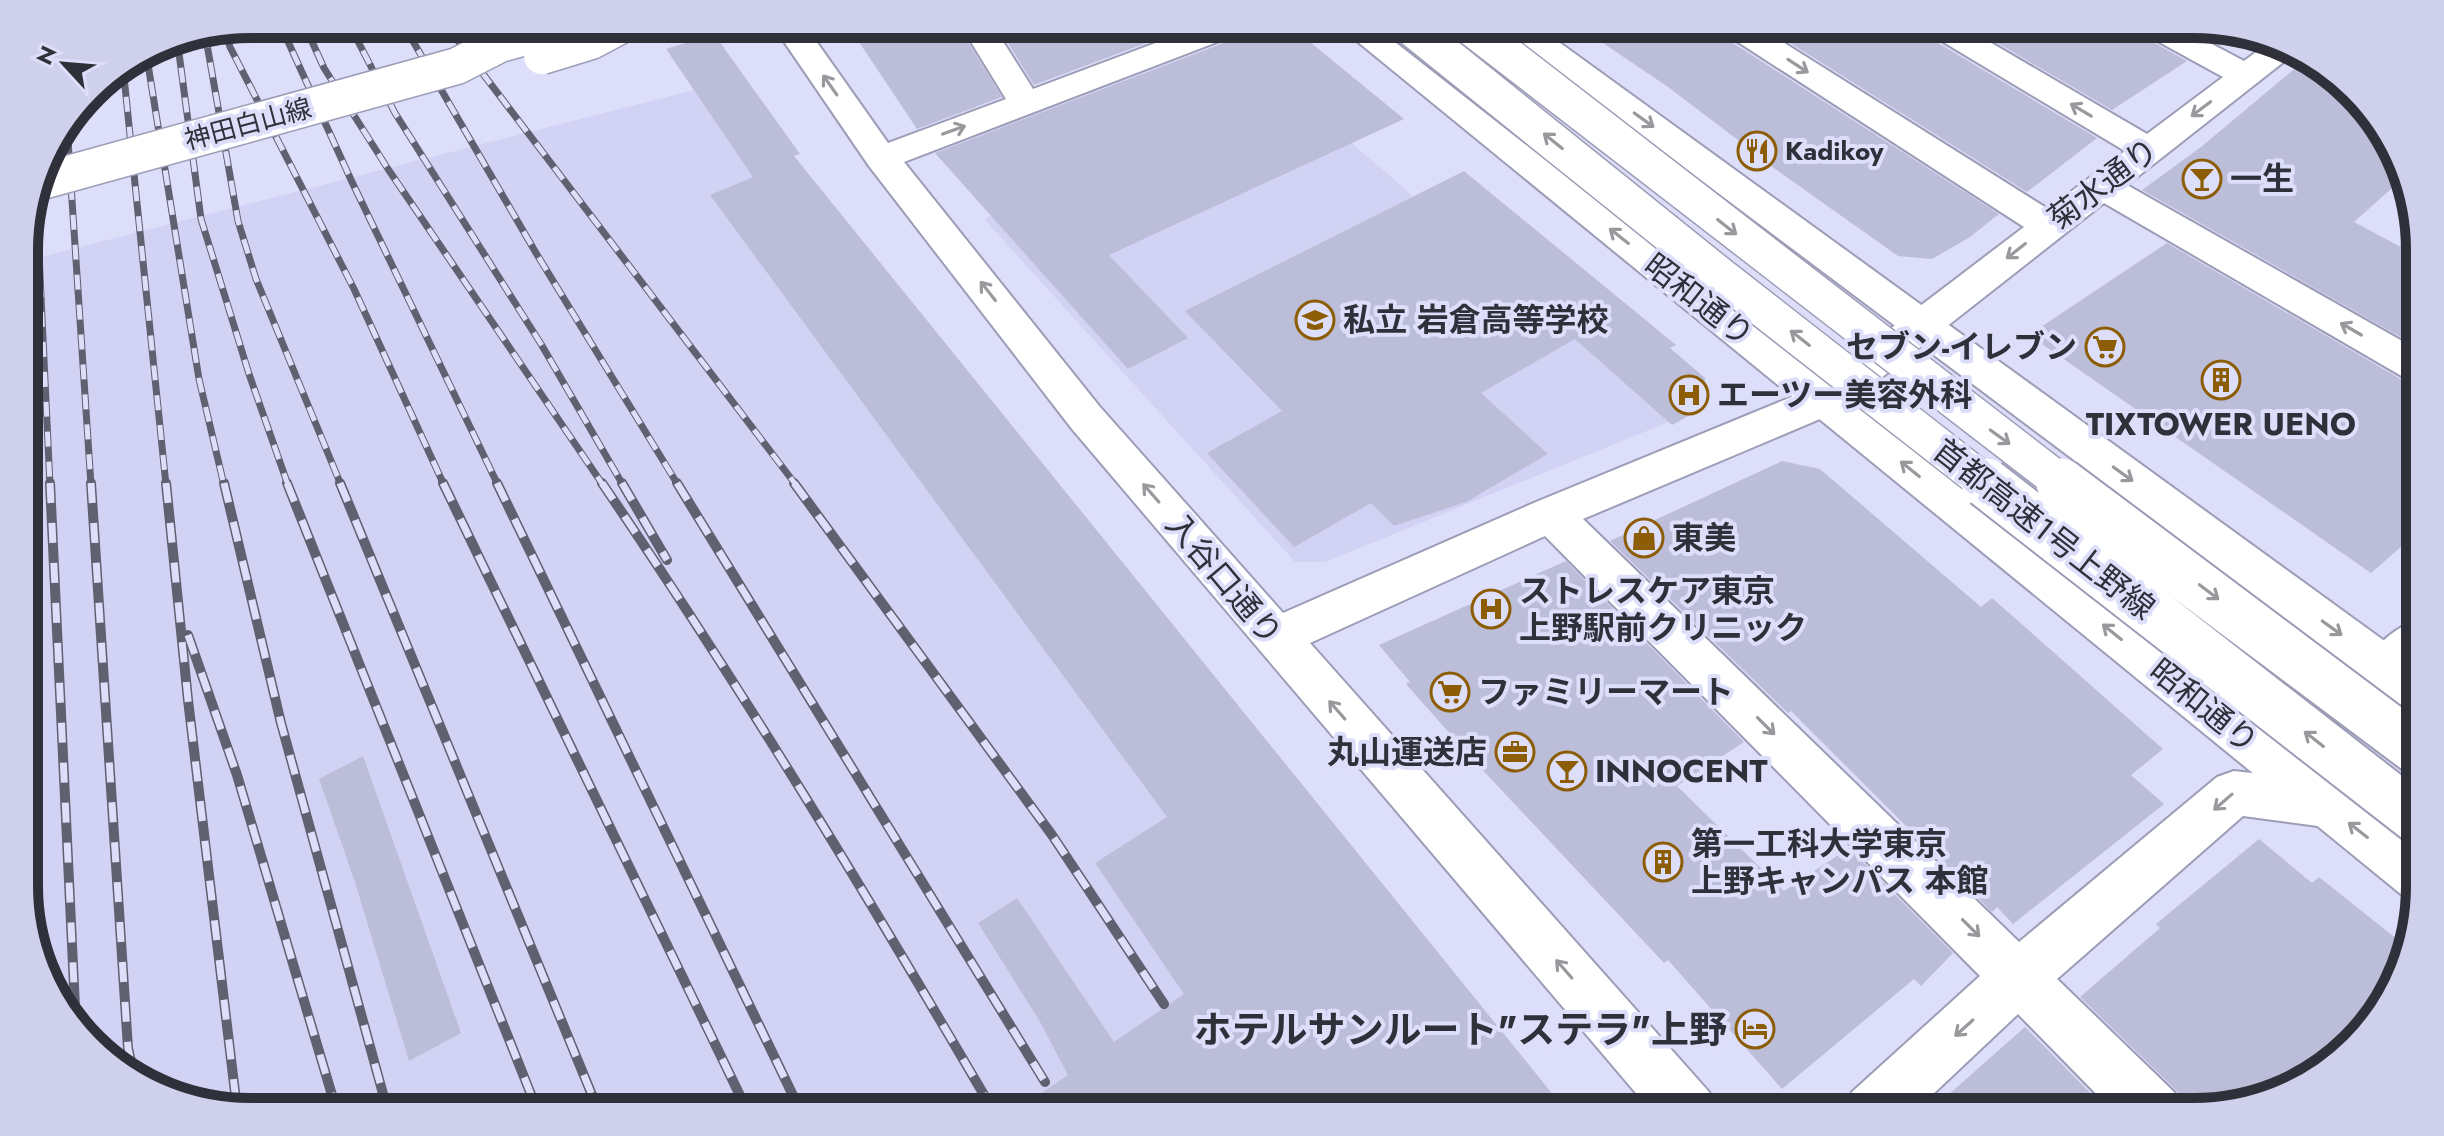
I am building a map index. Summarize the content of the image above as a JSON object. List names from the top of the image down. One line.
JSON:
{"streets":{"main road":["神田白山線","菊水通り","昭和通り","首都高速1号上野線","入谷口通り"]},"crossings":[["菊水通り","昭和通り"],["菊水通り","入谷口通り"]],"places":{"restaurant":["Kadikoy"],"bar":["一生","INNOCENT"],"school or university":["私立 岩倉高等学校"],"supermarket":["セブン-イレブン","ファミリーマート"],"building":["TIXTOWER UENO","第一工科大学東京 上野キャンパス 本館"],"hospital":["エーツー美容外科","ストレスケア東京 上野駅前クリニック"],"shop":["東美"],"office":["丸山運送店"],"hotel":["ホテルサンルート\"ステラ\"上野"]},"north":"top left"}
